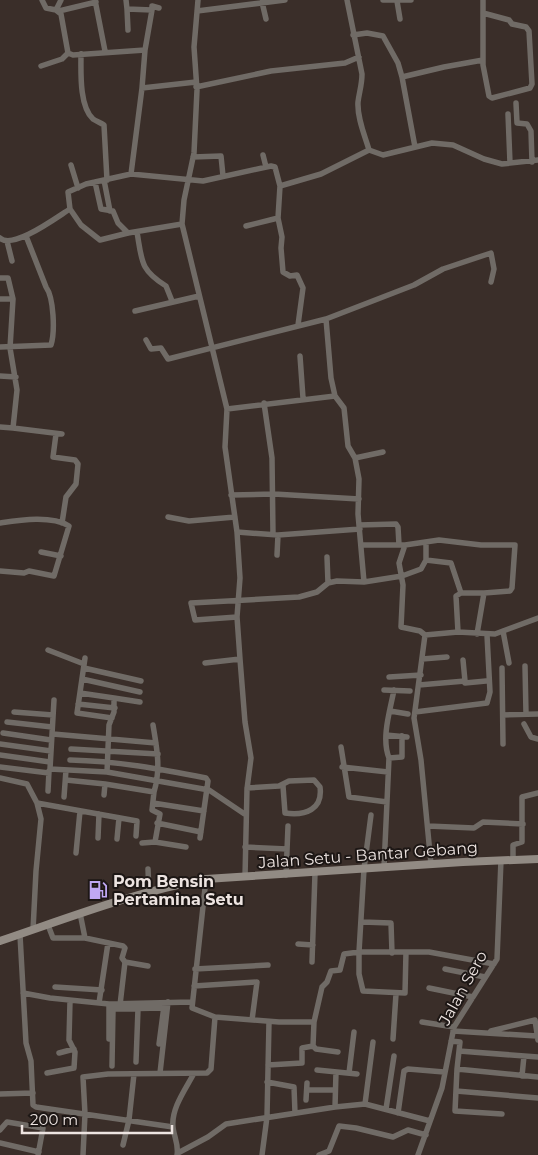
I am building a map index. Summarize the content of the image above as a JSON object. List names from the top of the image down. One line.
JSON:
{"streets":{"main road":["Jalan Setu - Bantar Gebang"],"street":["Jalan Sero"]},"crossings":[["Jalan Setu - Bantar Gebang","Jalan Sero"]],"places":{"fuel station":["Pom Bensin Pertamina Setu"]},"scale_bar":"200 m"}
